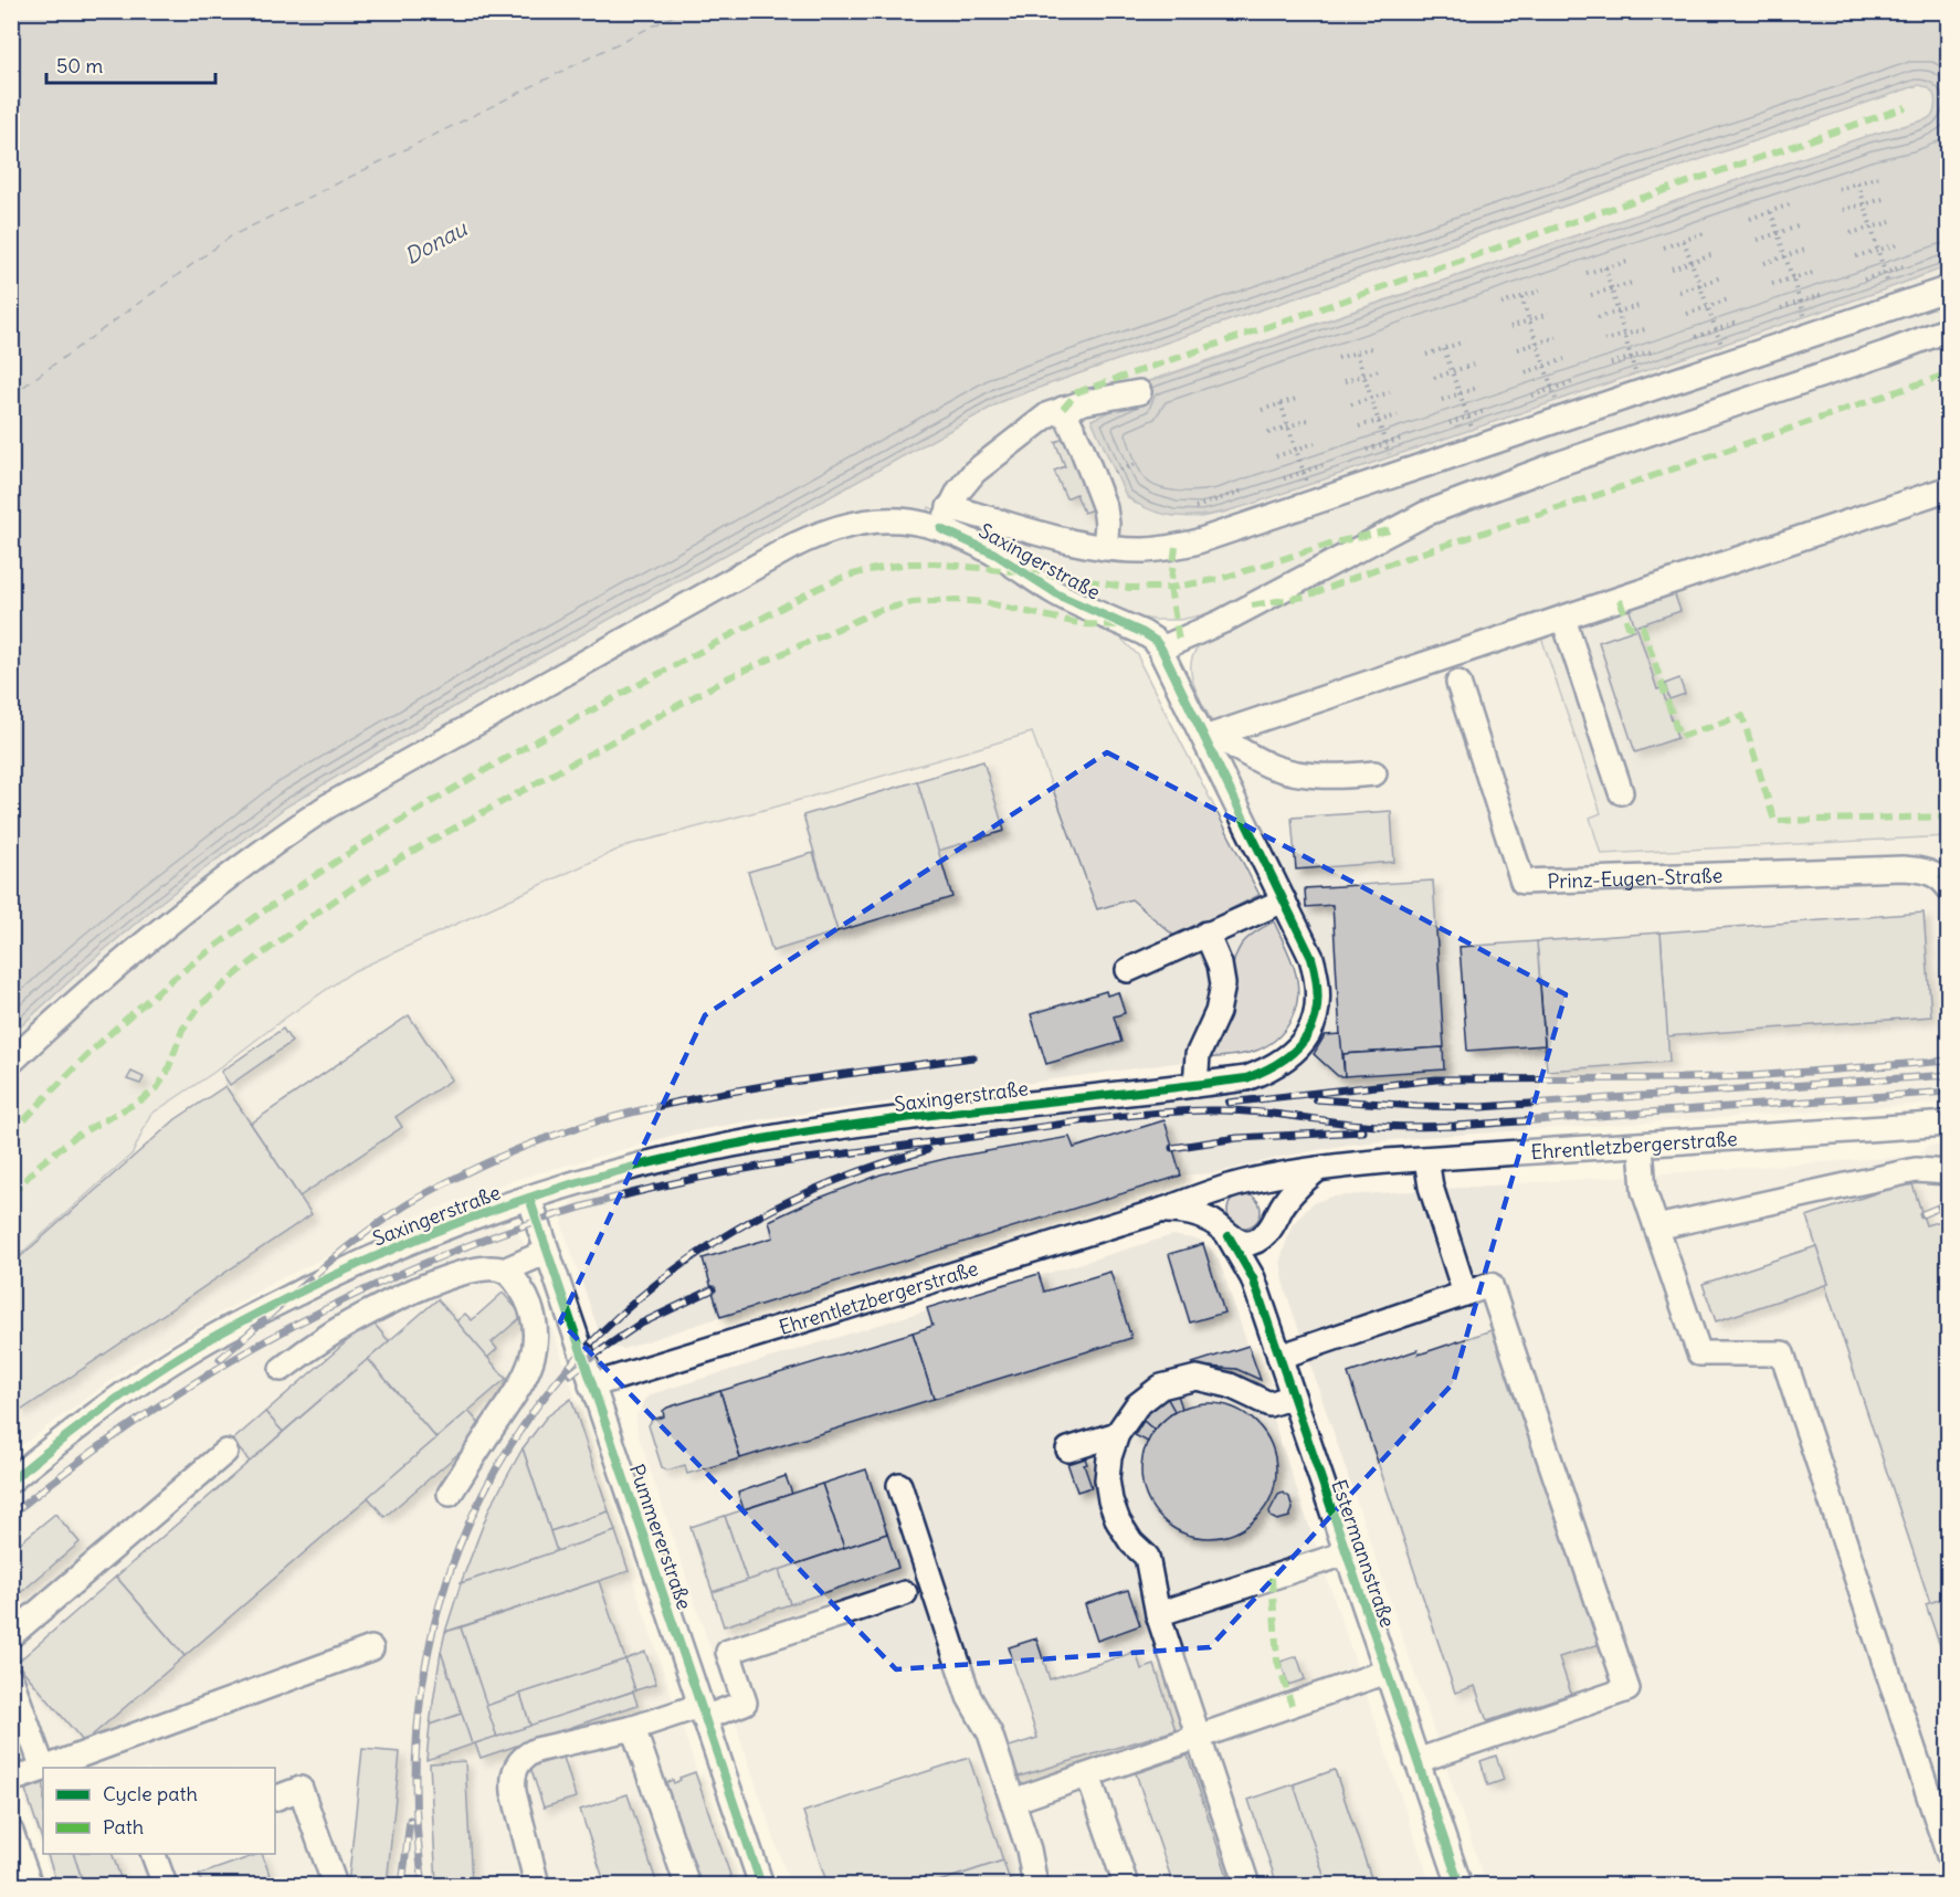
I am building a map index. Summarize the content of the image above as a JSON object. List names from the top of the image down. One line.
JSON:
{"streets":{"street":["Saxingerstraße","Prinz-Eugen-Straße","Ehrentletzbergerstraße","Pummererstraße","Estermannstraße"]},"crossings":[["Saxingerstraße","Pummererstraße"],["Ehrentletzbergerstraße","Pummererstraße"],["Ehrentletzbergerstraße","Estermannstraße"]],"water":["Donau"],"legend":["Cycle path","Path"],"scale_bar":"50 m"}
